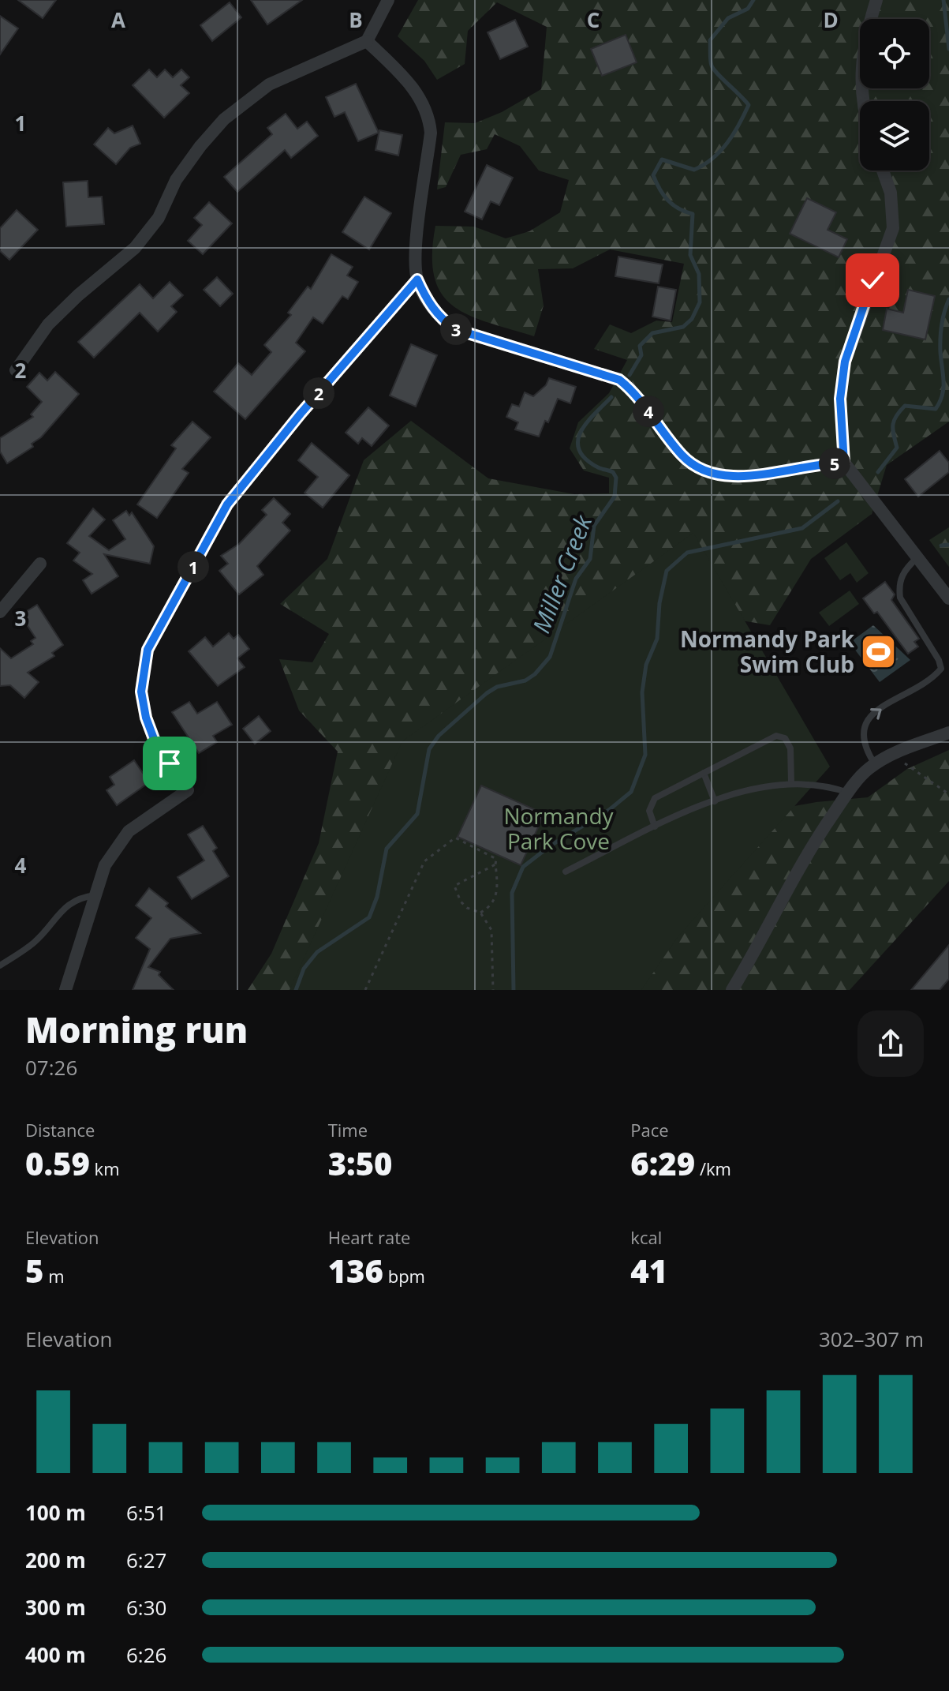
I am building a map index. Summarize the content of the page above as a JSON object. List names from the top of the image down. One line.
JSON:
{"water":["Miller Creek"],"parks":["Normandy Park Cove"],"places":{"sports":["Normandy Park Swim Club"]},"page":{"pins":["3","2","4","5","1"],"heading":["Morning run","07:26"],"stats":[["Distance","0.59 km"],["Time","3:50"],["Pace","6:29 /km"],["Elevation","5 m"],["Heart rate","136 bpm"],["kcal","41"]],"chart":["Elevation","302–307 m"],"list":[{"name":"100 m","note":"6:51"},{"name":"200 m","note":"6:27"},{"name":"300 m","note":"6:30"},{"name":"400 m","note":"6:26"}]},"grid":{"columns":["A","B","C","D"],"rows":["1","2","3","4"]}}
